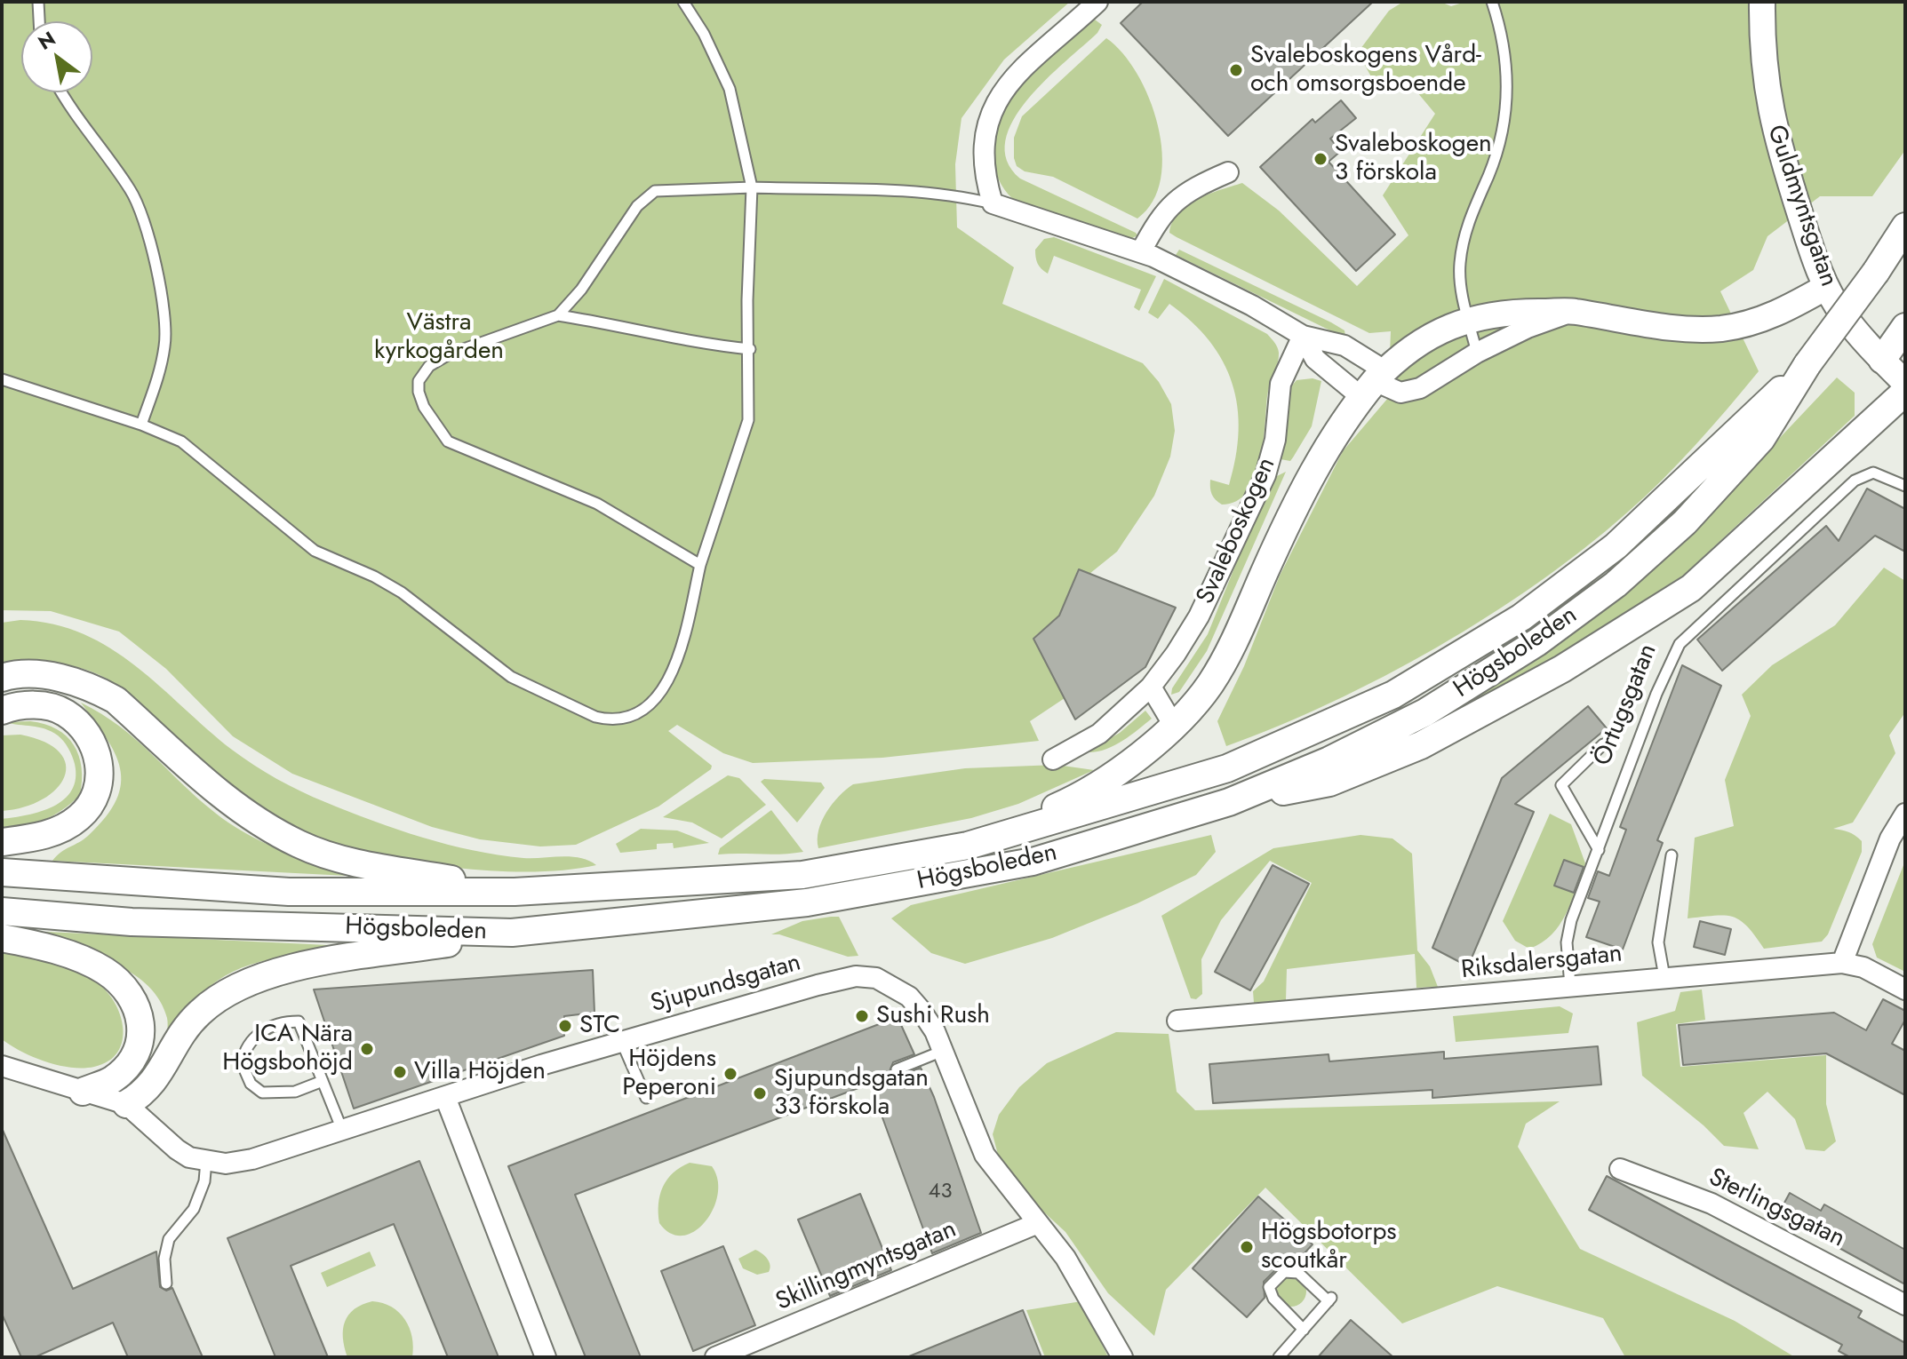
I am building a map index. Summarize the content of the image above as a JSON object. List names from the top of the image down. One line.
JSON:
{"streets":{"main road":["Högsboleden"],"street":["Guldmyntsgatan","Svaleboskogen","Riksdalersgatan","Sjupundsgatan","Sterlingsgatan","Skillingmyntsgatan"],"lane":["Örtugsgatan"]},"crossings":[["Örtugsgatan","Riksdalersgatan"],["Sjupundsgatan","Skillingmyntsgatan"]],"parks":["Västra kyrkogården"],"places":["Svaleboskogens Vård- och omsorgsboende","Svaleboskogen 3 förskola","Sushi Rush","STC","ICA Nära Högsbohöjd","Villa Höjden","Höjdens Peperoni","Sjupundsgatan 33 förskola","Högsbotorps scoutkår"],"house_numbers":["43"],"north":"top left"}
